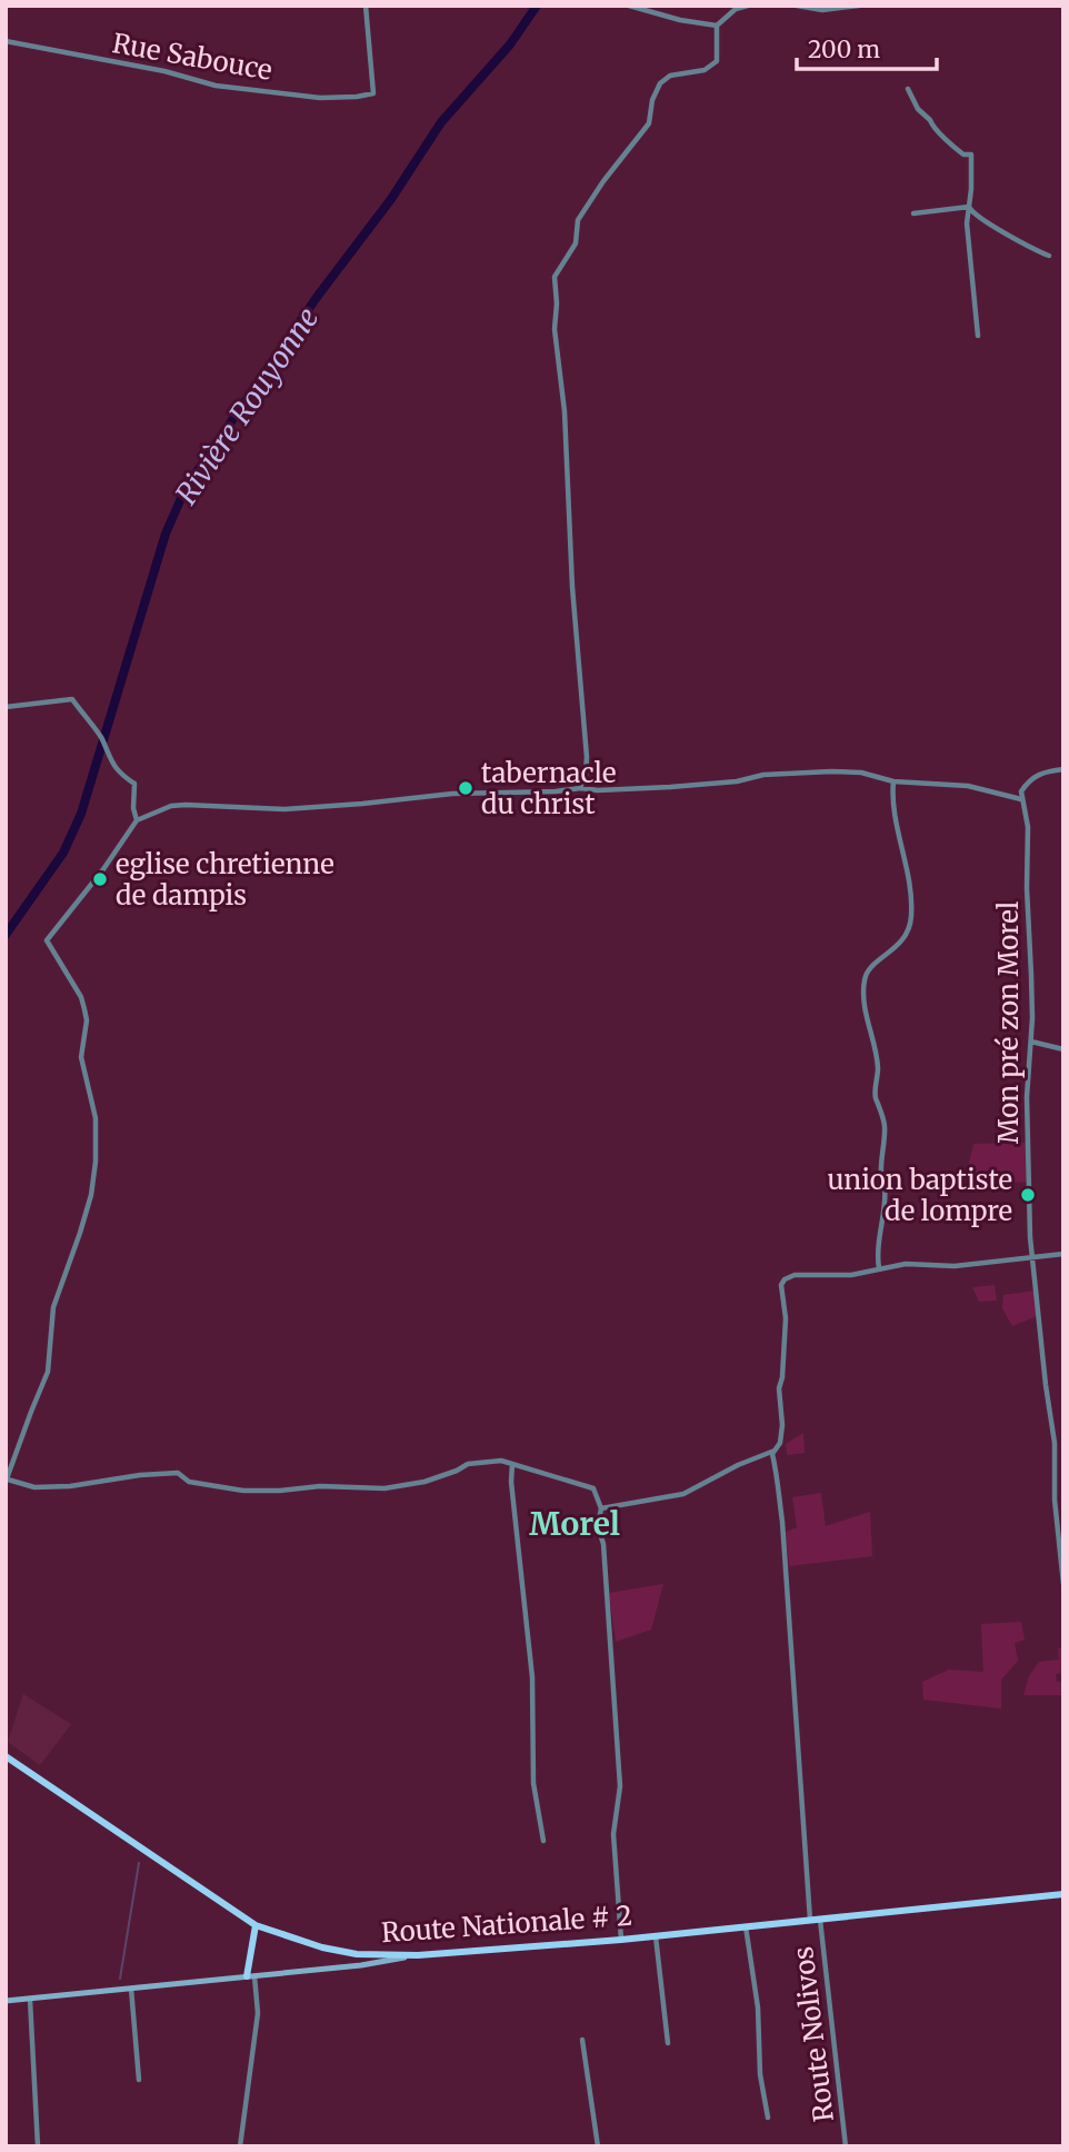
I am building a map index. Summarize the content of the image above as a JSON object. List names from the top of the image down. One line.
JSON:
{"streets":{"main road":["Route Nationale # 2"],"street":["Rue Sabouce","Mon pré zon Morel","Route Nolivos"]},"crossings":[["Route Nationale # 2","Route Nolivos"]],"districts":["Morel"],"water":["Rivière Rouyonne"],"places":["tabernacle du christ","eglise chretienne de dampis","union baptiste de lompre"],"scale_bar":"200 m"}
